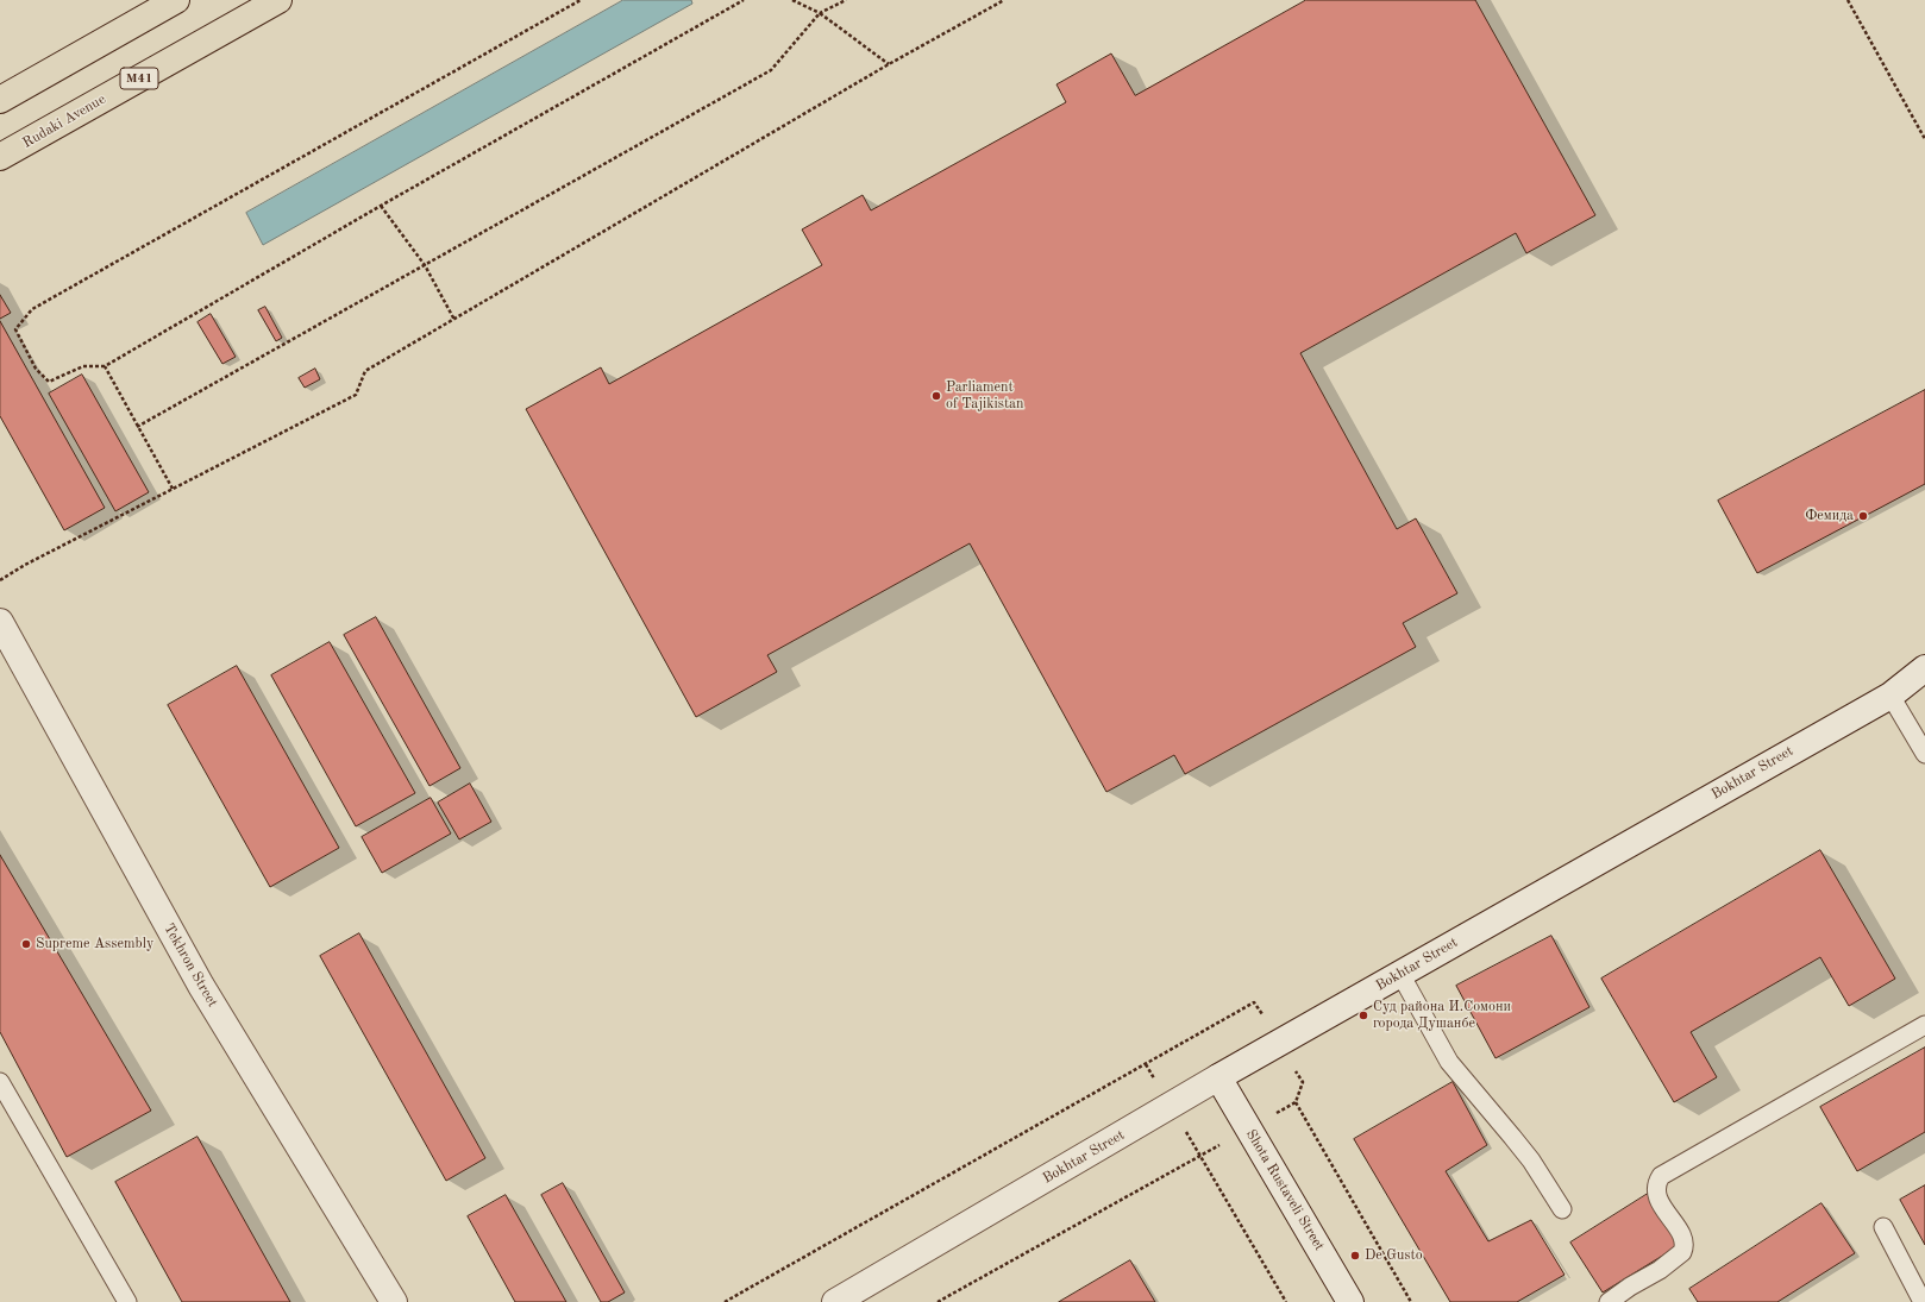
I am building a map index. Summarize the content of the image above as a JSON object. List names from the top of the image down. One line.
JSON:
{"streets":{"highway":["M41","Rudaki Avenue"],"street":["Bokhtar Street","Tekhron Street","Shota Rustaveli Street"]},"crossings":[["Bokhtar Street","Shota Rustaveli Street"]],"places":["Parliament of Tajikistan","Фемида","Supreme Assembly","Суд района И.Сомони города Душанбе","De Gusto"]}
